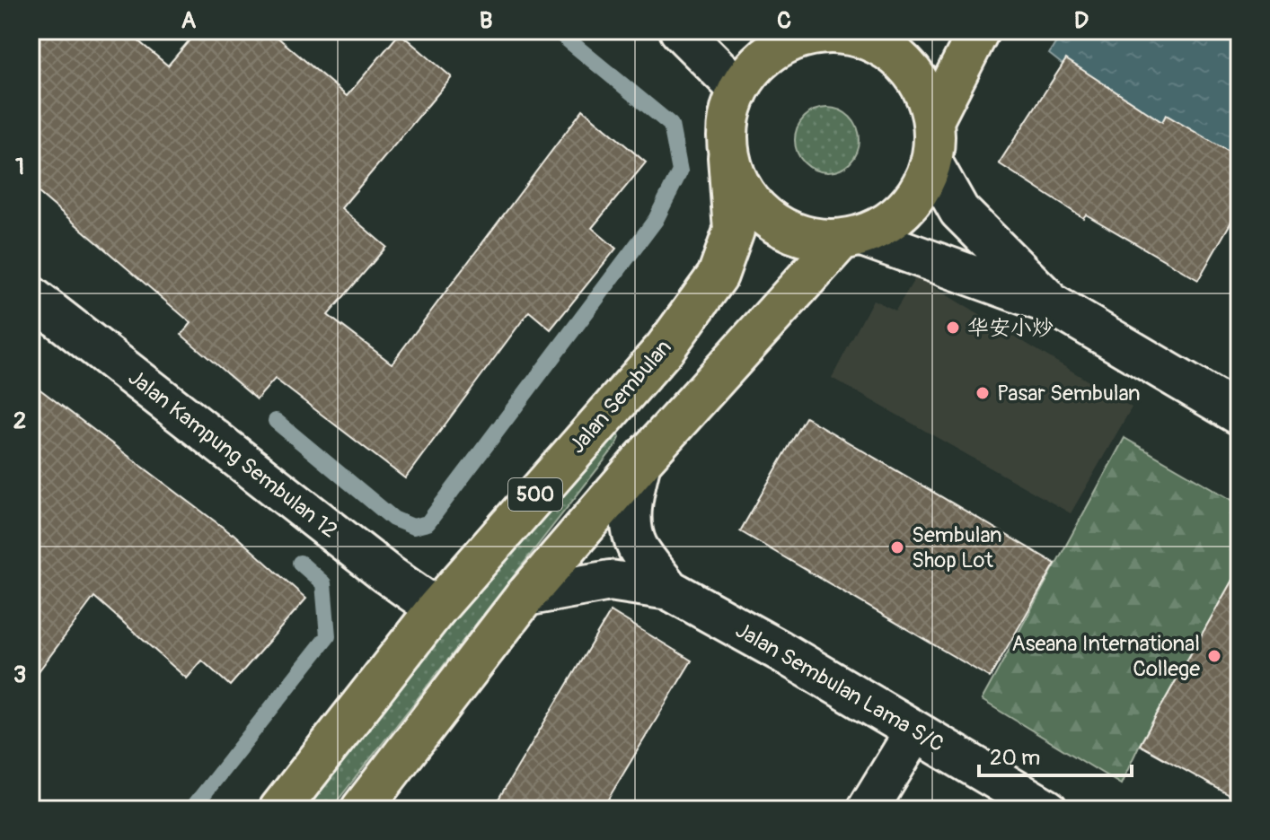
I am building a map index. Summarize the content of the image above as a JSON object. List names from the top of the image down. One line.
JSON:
{"streets":{"main road":["Jalan Sembulan","500"],"street":["Jalan Kampung Sembulan 12","Jalan Sembulan Lama S/C"]},"crossings":[["Jalan Sembulan","Jalan Kampung Sembulan 12"],["Jalan Sembulan","500"]],"places":["华安小炒","Pasar Sembulan","Sembulan Shop Lot","Aseana International College"],"scale_bar":"20 m","grid":{"columns":["A","B","C","D"],"rows":["1","2","3"]}}
